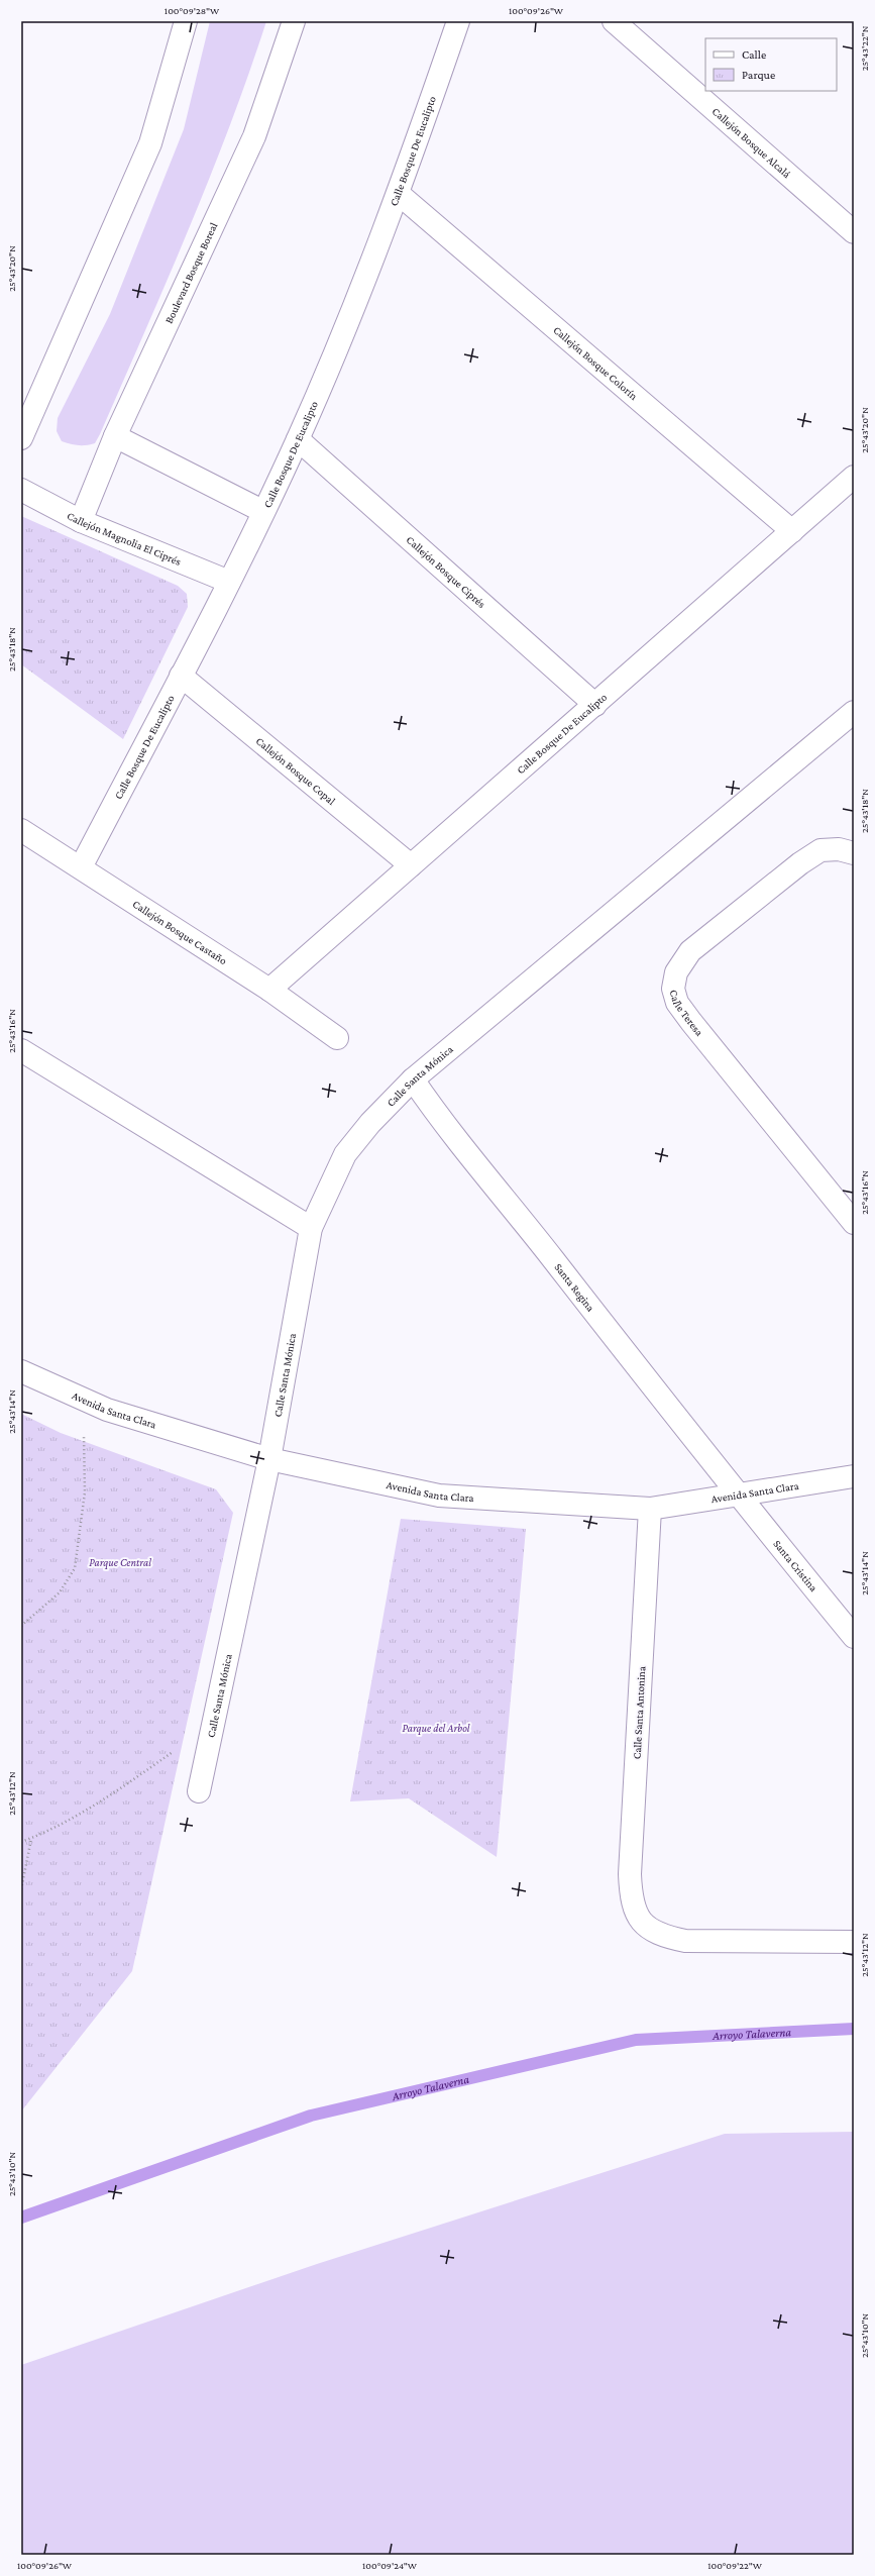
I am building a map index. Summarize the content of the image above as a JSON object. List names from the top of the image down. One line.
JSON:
{"streets":{"street":["Callejón Bosque Alcalá","Calle Bosque De Eucalipto","Boulevard Bosque Boreal","Callejón Bosque Colorín","Callejón Magnolia El Ciprés","Callejón Bosque Ciprés","Callejón Bosque Copal","Callejón Bosque Castaño","Calle Teresa","Calle Santa Mónica","Santa Regina","Avenida Santa Clara","Santa Cristina","Calle Santa Antonina"]},"crossings":[["Calle Bosque De Eucalipto","Callejón Bosque Colorín"],["Calle Bosque De Eucalipto","Callejón Magnolia El Ciprés"],["Calle Bosque De Eucalipto","Callejón Bosque Ciprés"],["Calle Bosque De Eucalipto","Callejón Bosque Copal"],["Calle Bosque De Eucalipto","Callejón Bosque Castaño"],["Boulevard Bosque Boreal","Callejón Magnolia El Ciprés"],["Calle Santa Mónica","Santa Regina"],["Calle Santa Mónica","Avenida Santa Clara"],["Santa Regina","Avenida Santa Clara"],["Santa Regina","Santa Cristina"],["Avenida Santa Clara","Santa Cristina"],["Avenida Santa Clara","Calle Santa Antonina"]],"water":["Arroyo Talaverna"],"parks":["Parque Central","Parque del Arbol"],"legend":["Calle","Parque"],"coordinates":["100°09'28\"W","100°09'26\"W","25°43'22\"N","25°43'20\"N","25°43'18\"N","25°43'16\"N","25°43'14\"N","25°43'12\"N","25°43'10\"N","100°09'24\"W","100°09'22\"W"]}
